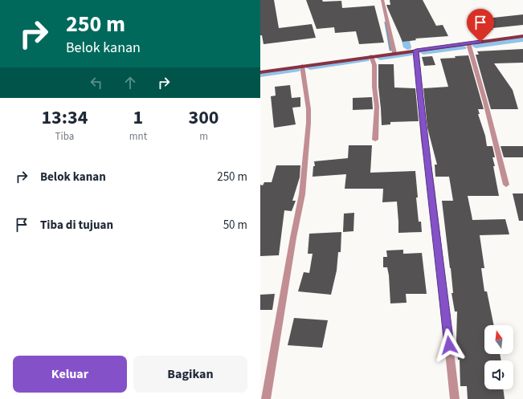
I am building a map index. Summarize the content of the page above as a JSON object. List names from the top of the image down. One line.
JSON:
{"north":"top","page":{"turn":["250 m","Belok kanan"],"eta":["13:34","Tiba","1","mnt","300","m"],"list":[{"name":"Belok kanan","value":"250 m"},{"name":"Tiba di tujuan","value":"50 m"}],"buttons":["Keluar","Bagikan"]}}
